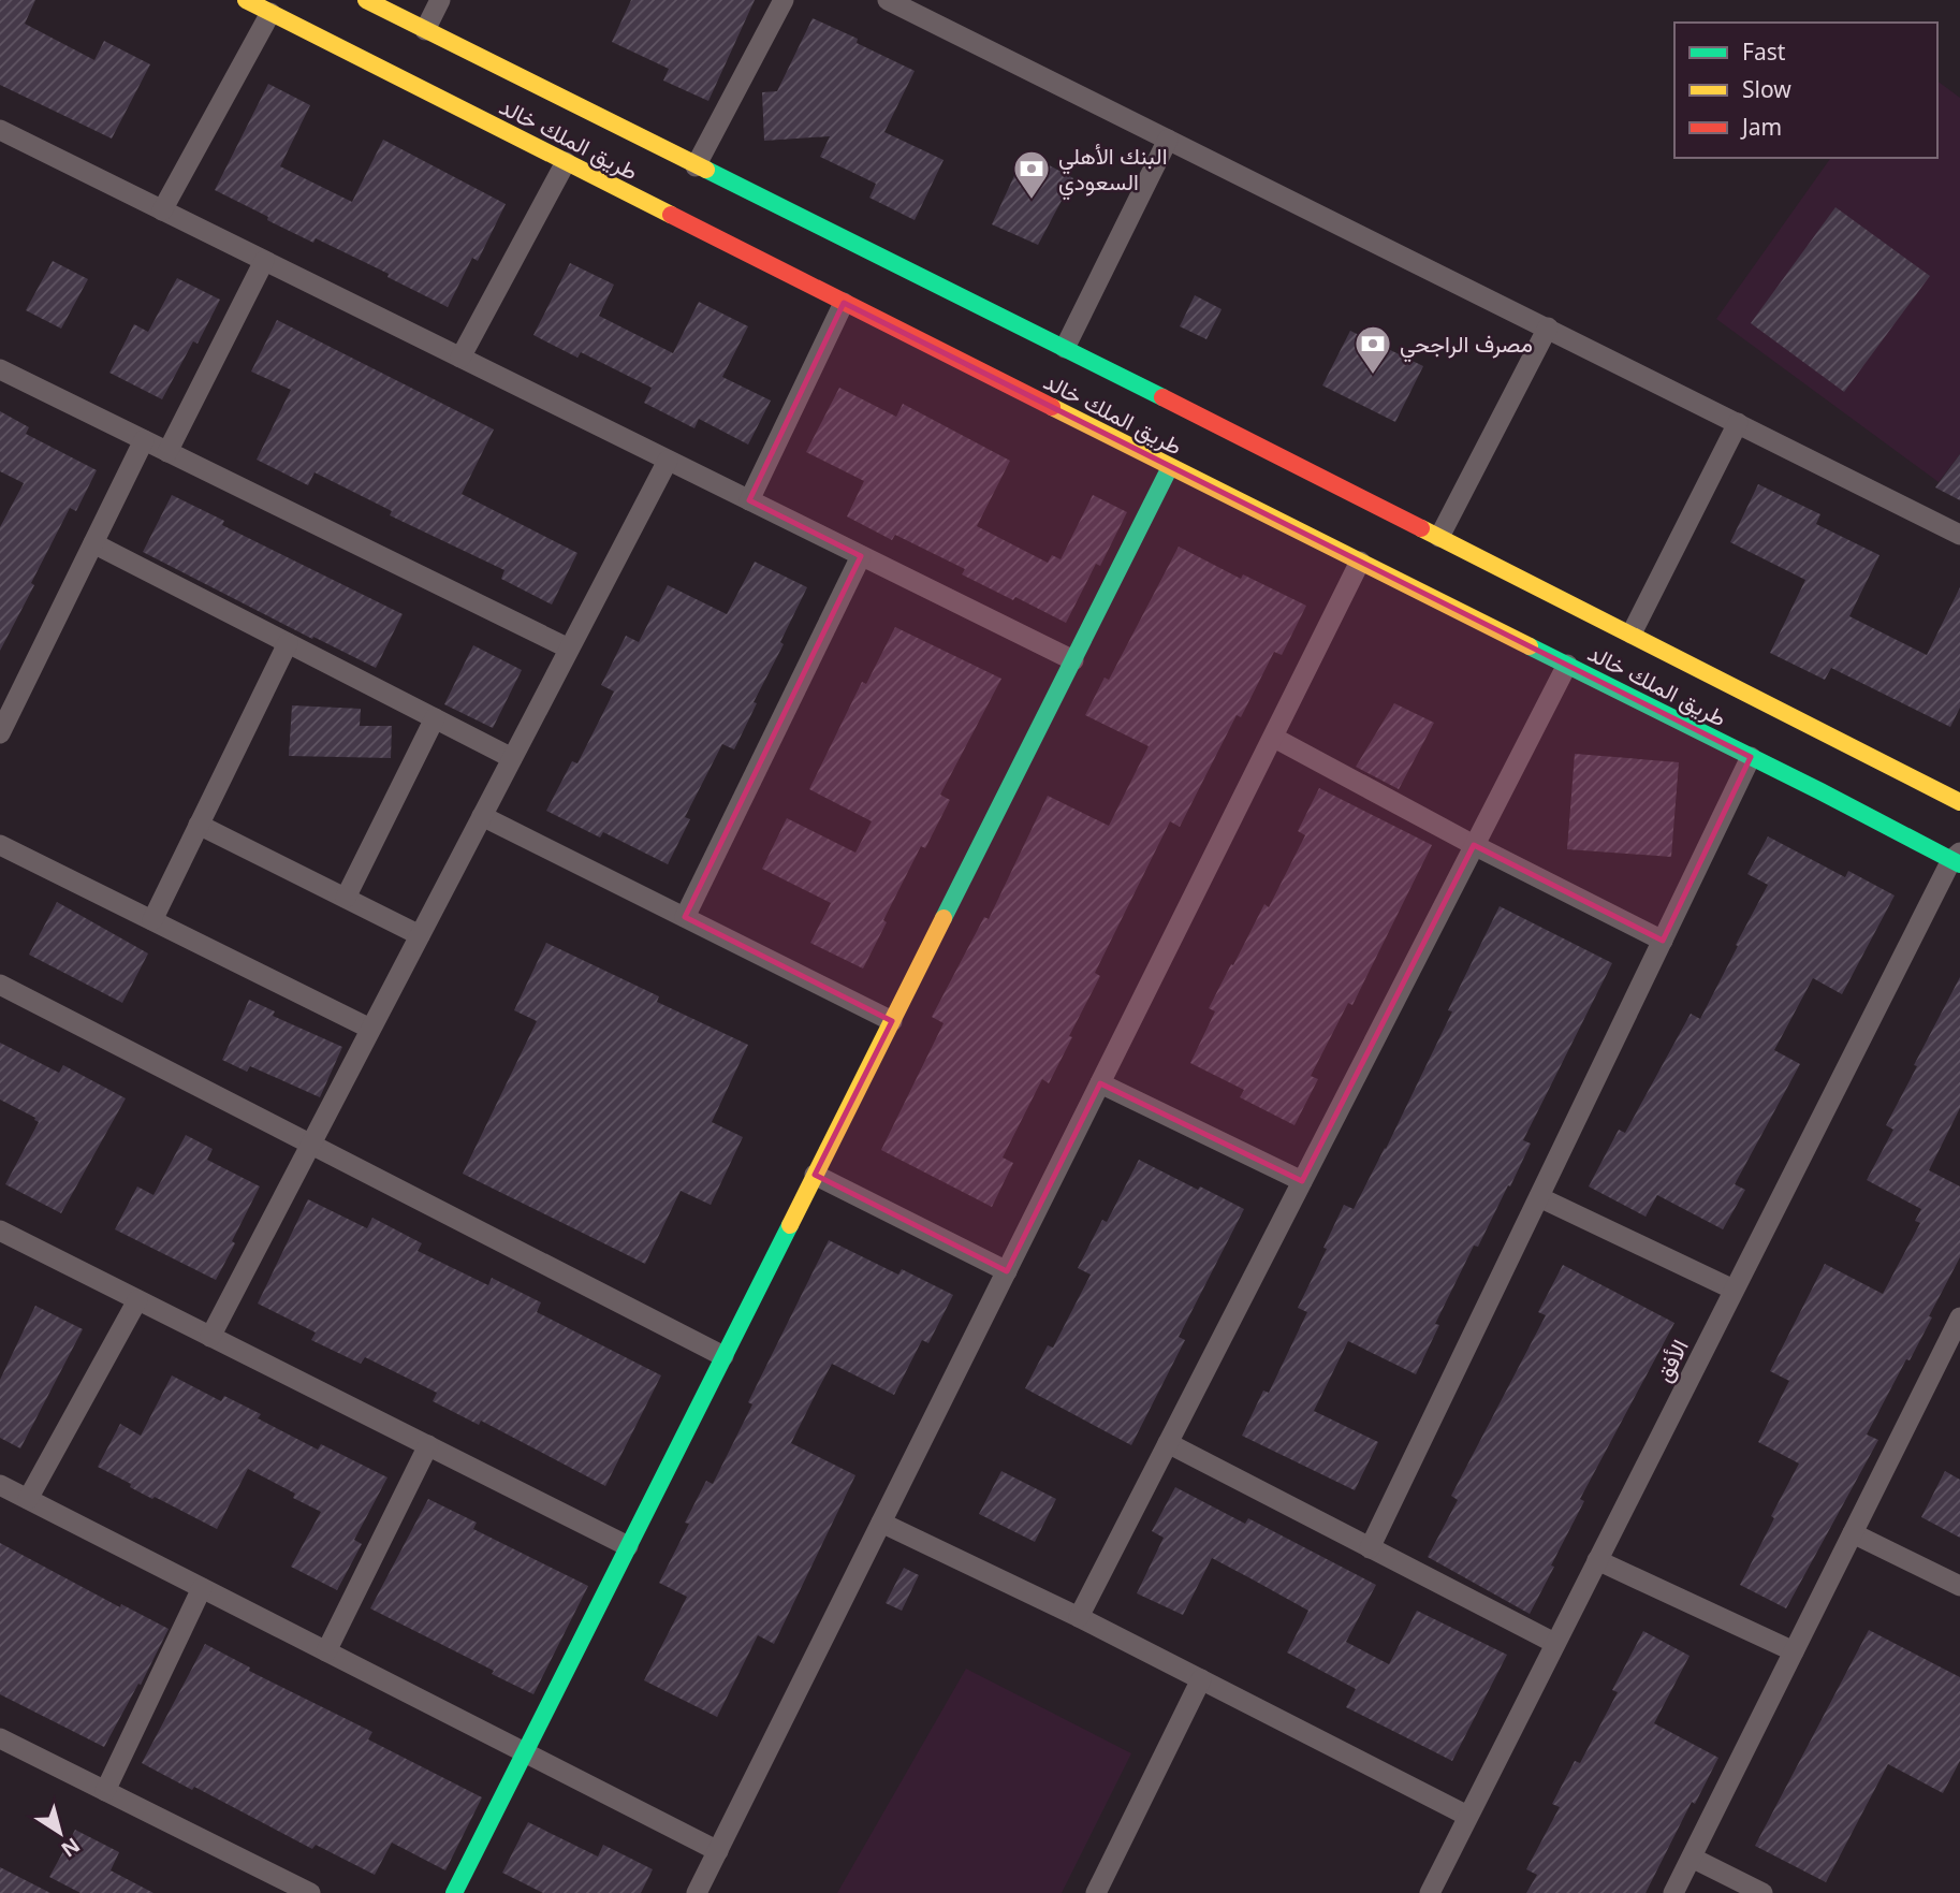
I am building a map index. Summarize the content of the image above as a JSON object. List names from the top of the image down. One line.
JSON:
{"streets":{"main road":["طريق الملك خالد"],"street":["الأفق"]},"crossings":[["طريق الملك خالد","الأفق"]],"places":{"bank":["البنك الأهلي السعودي","مصرف الراجحي"]},"legend":["Fast","Slow","Jam"],"north":"bottom right"}
